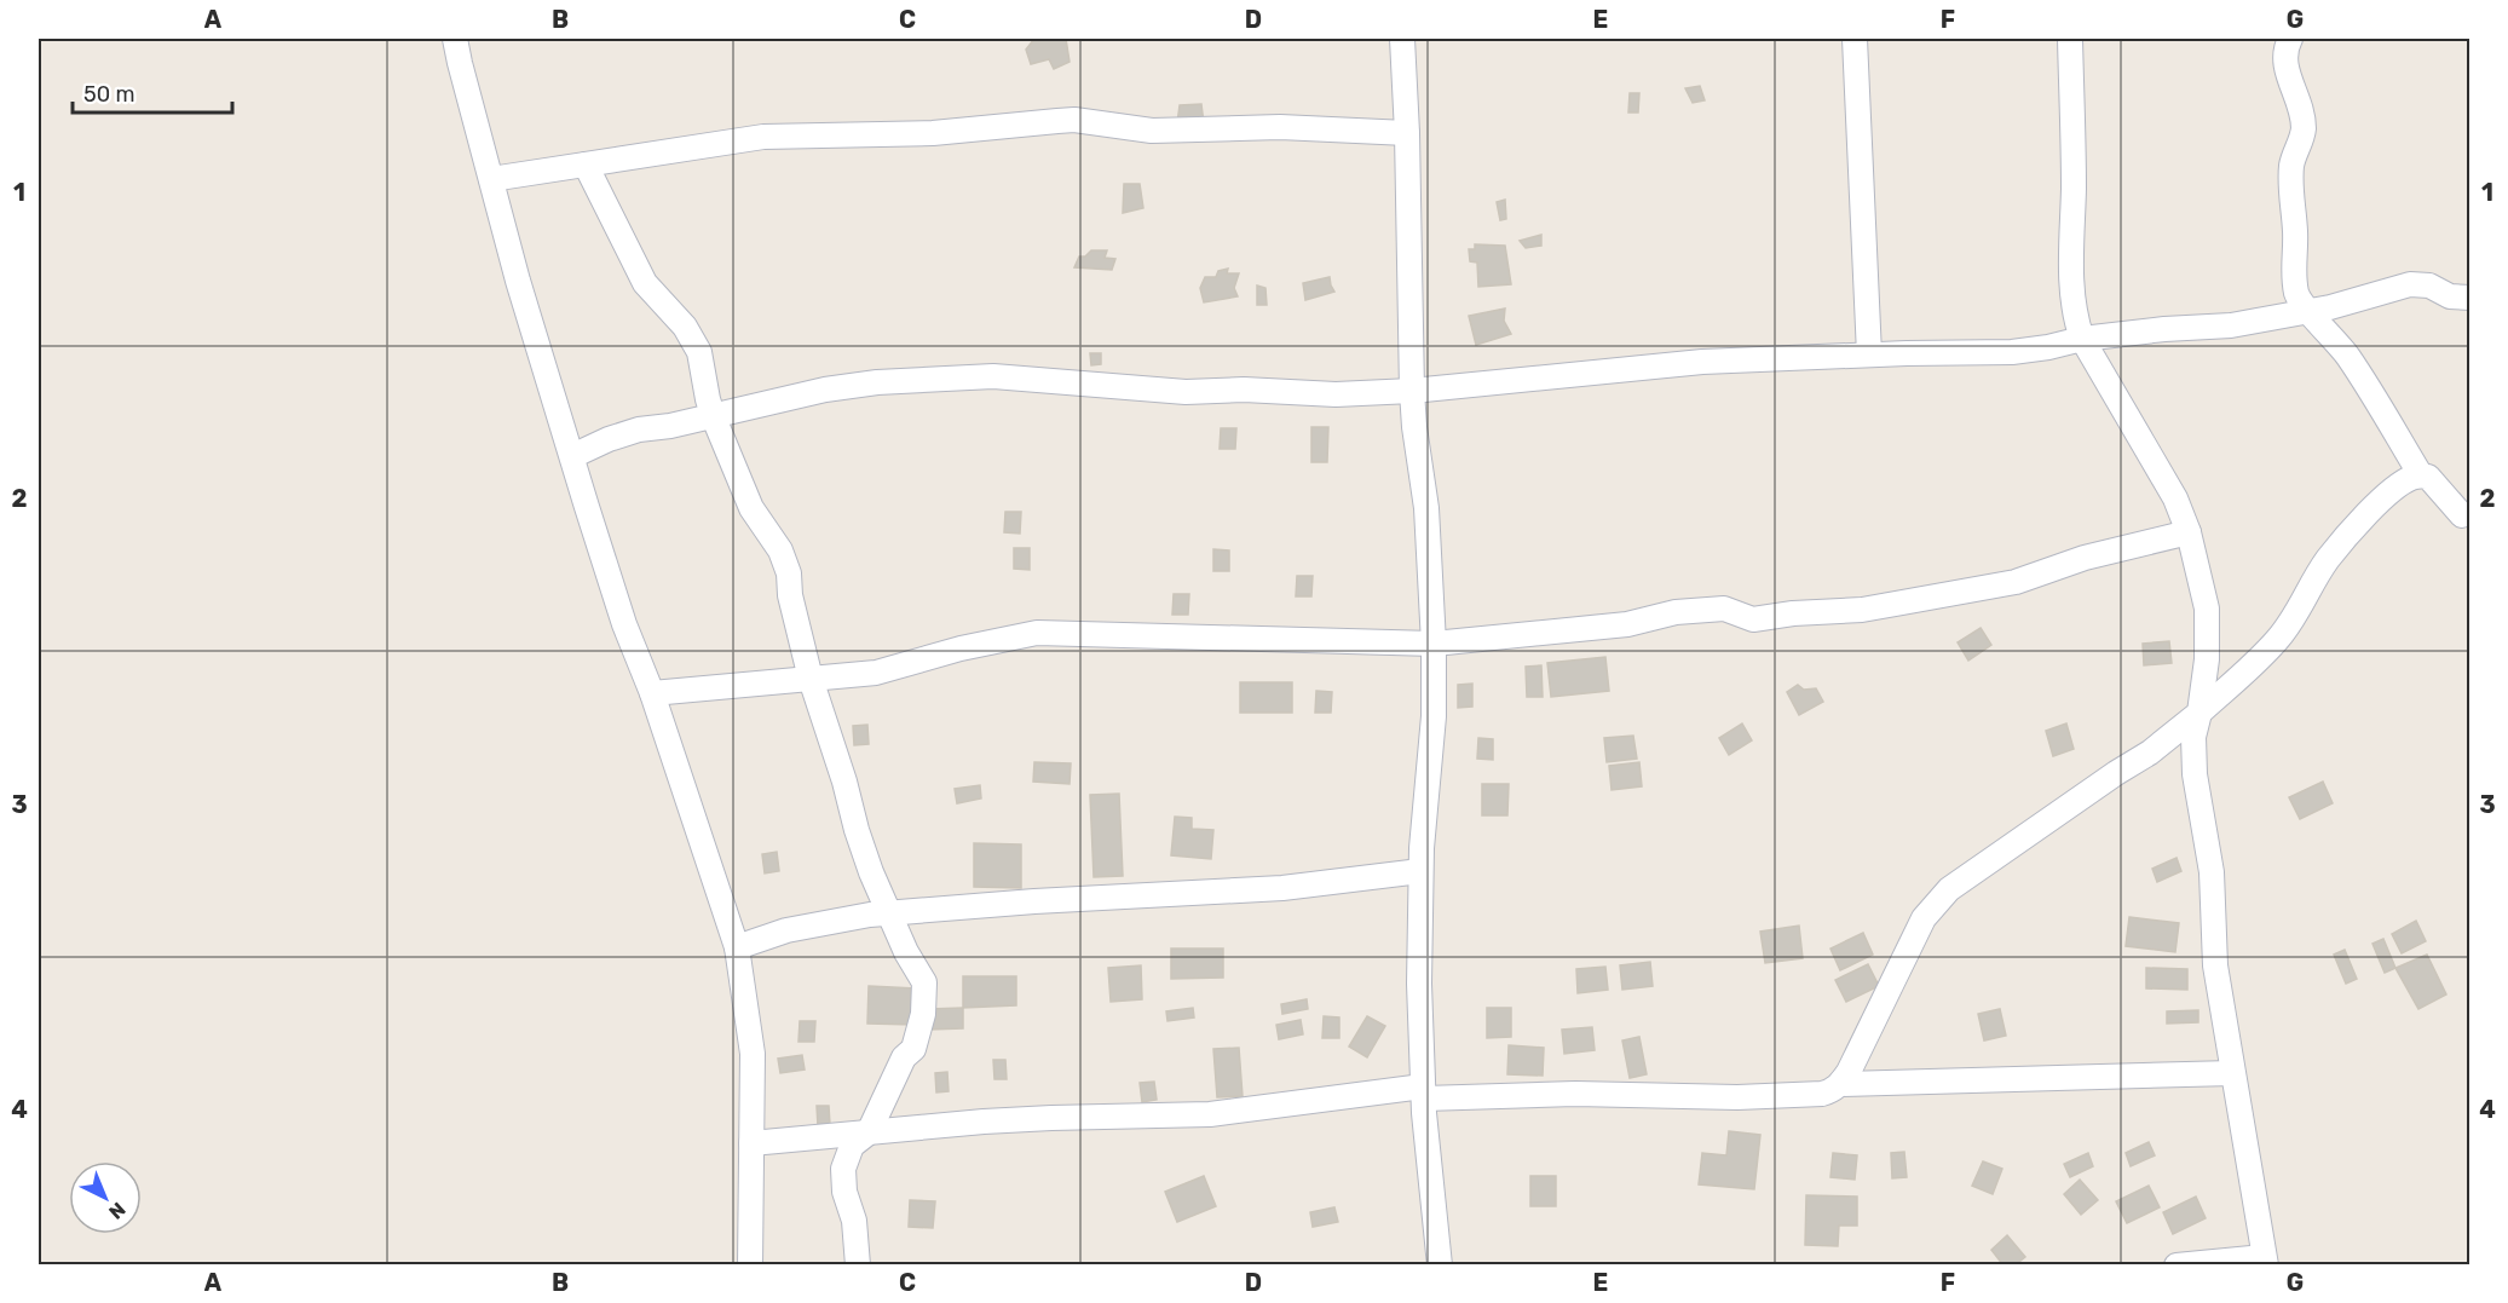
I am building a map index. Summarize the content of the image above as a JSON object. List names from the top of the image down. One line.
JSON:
{"scale_bar":"50 m","north":"bottom right","grid":{"columns":["A","B","C","D","E","F","G"],"rows":["1","2","3","4"]}}
